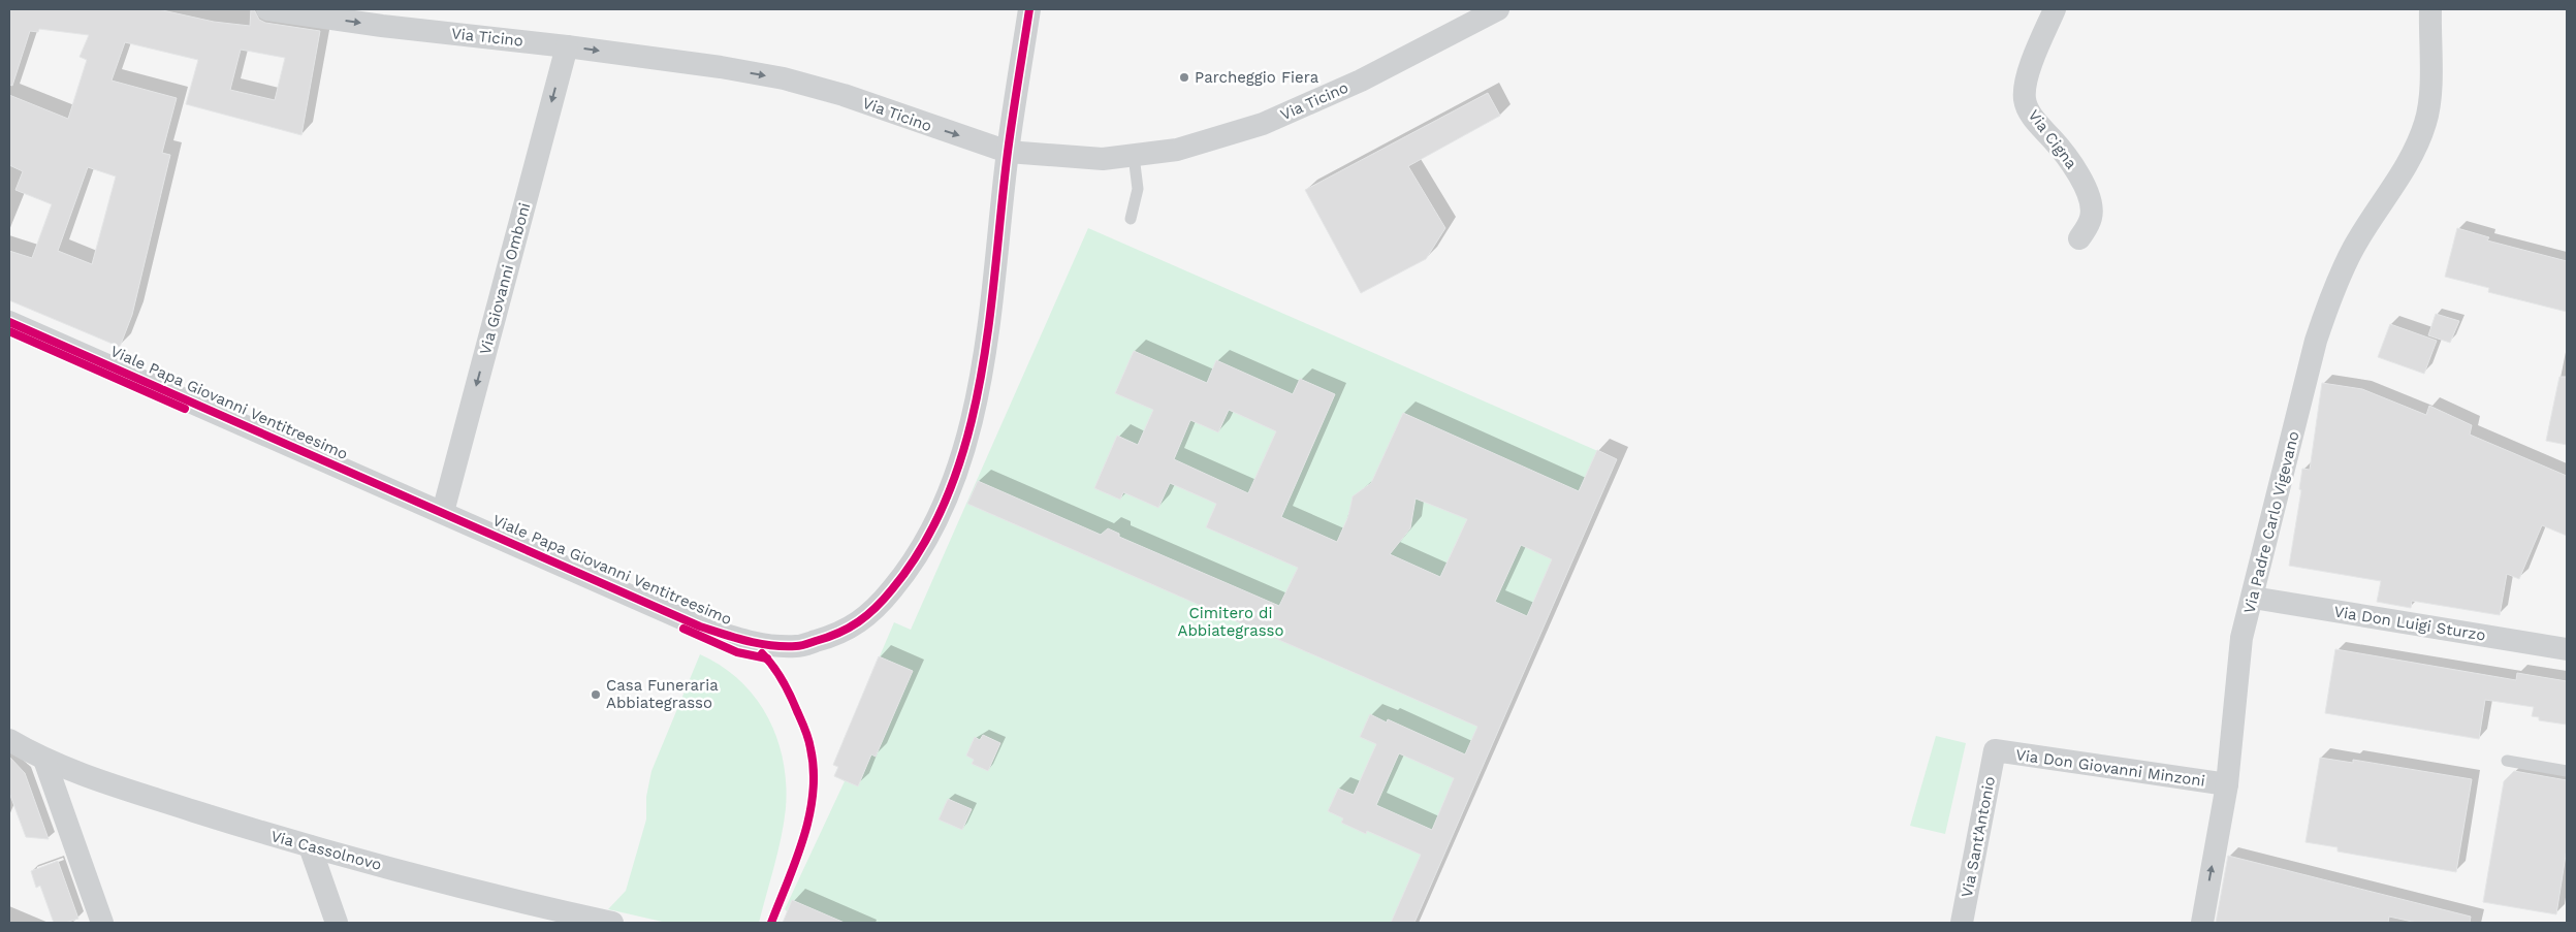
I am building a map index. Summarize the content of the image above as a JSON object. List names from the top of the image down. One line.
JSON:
{"streets":{"street":["Via Ticino","Via Cigna","Via Giovanni Omboni","Viale Papa Giovanni Ventitreesimo","Via Padre Carlo Vigevano","Via Don Luigi Sturzo","Via Don Giovanni Minzoni","Via Sant'Antonio","Via Cassolnovo"]},"crossings":[["Via Ticino","Via Giovanni Omboni"],["Via Ticino","Viale Papa Giovanni Ventitreesimo"],["Via Giovanni Omboni","Viale Papa Giovanni Ventitreesimo"],["Via Padre Carlo Vigevano","Via Don Luigi Sturzo"],["Via Padre Carlo Vigevano","Via Don Giovanni Minzoni"],["Via Don Giovanni Minzoni","Via Sant'Antonio"]],"one_way":["Via Ticino","Via Giovanni Omboni"],"parks":["Cimitero di Abbiategrasso"],"places":["Parcheggio Fiera","Casa Funeraria Abbiategrasso"]}
